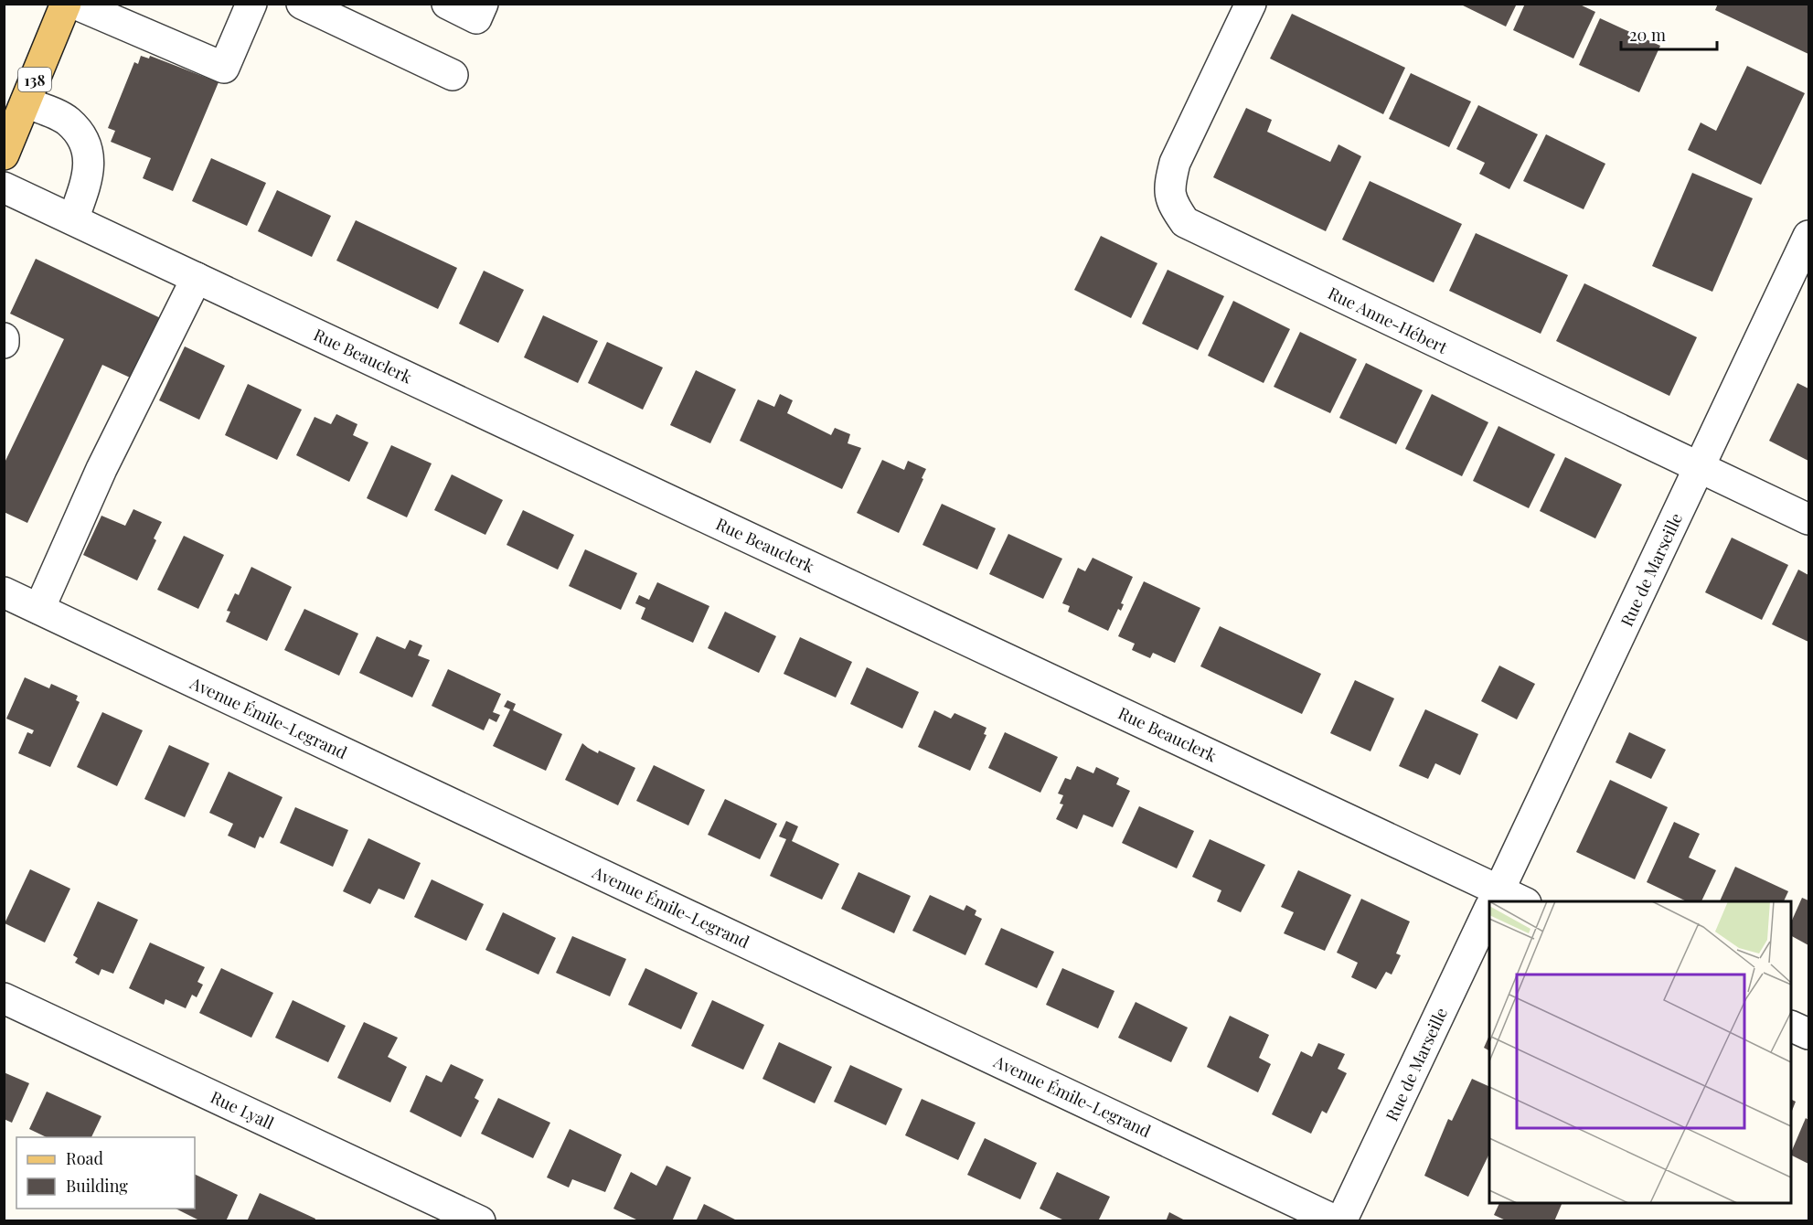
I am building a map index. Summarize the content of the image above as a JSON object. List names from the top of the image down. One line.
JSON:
{"streets":{"main road":["138"],"street":["Rue Anne-Hébert","Rue Beauclerk","Rue de Marseille","Avenue Émile-Legrand","Rue Lyall"]},"crossings":[["Rue Anne-Hébert","Rue de Marseille"],["Rue Beauclerk","Rue de Marseille"]],"legend":["Road","Building"],"scale_bar":"20 m"}
